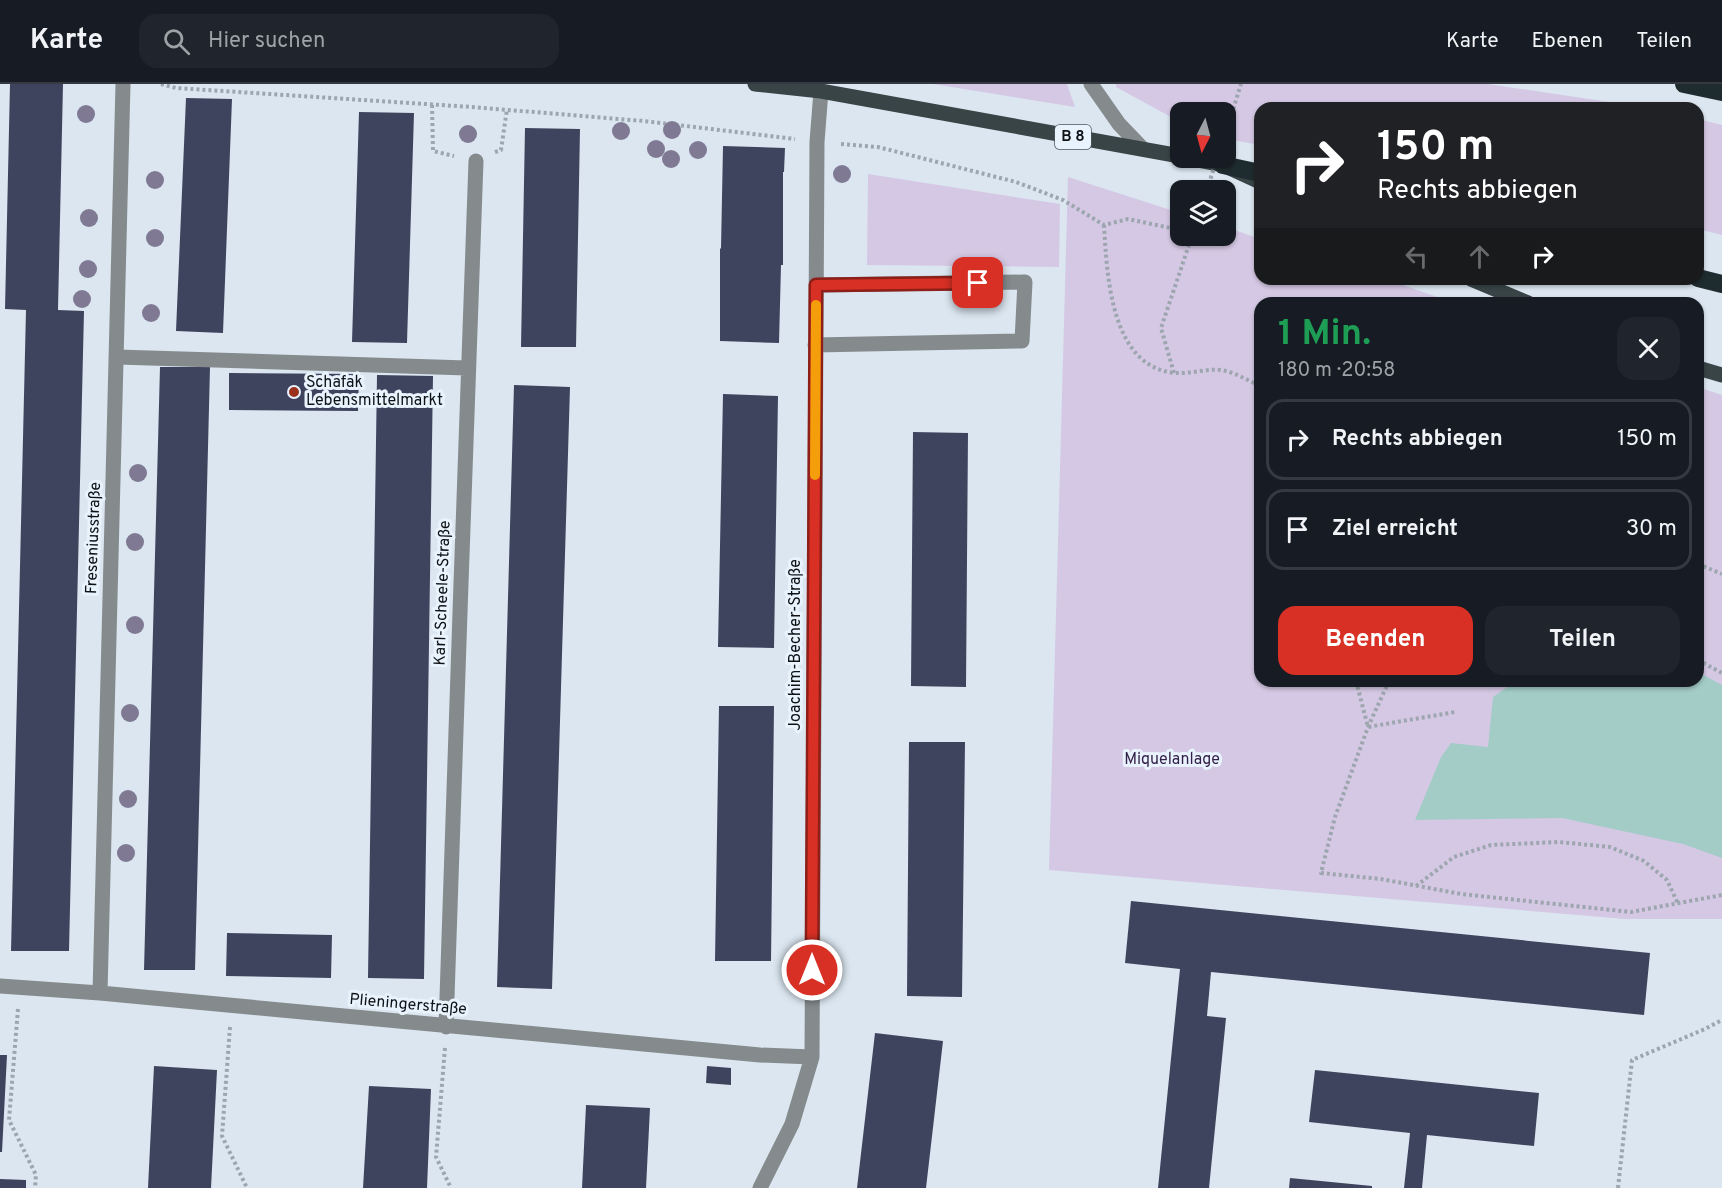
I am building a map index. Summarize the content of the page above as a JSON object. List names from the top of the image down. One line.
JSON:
{"streets":{"main road":["B 8"],"street":["Freseniusstraße","Karl-Scheele-Straße","Joachim-Becher-Straße","Plieningerstraße"]},"crossings":[["B 8","Joachim-Becher-Straße"],["Freseniusstraße","Plieningerstraße"],["Karl-Scheele-Straße","Plieningerstraße"],["Joachim-Becher-Straße","Plieningerstraße"]],"parks":["Miquelanlage"],"places":["Schafak Lebensmittelmarkt"],"north":"bottom","page":{"header":"Karte","search":"Hier suchen","nav":["Karte","Ebenen","Teilen"],"turn":["150 m","Rechts abbiegen"],"heading":["1 Min.","180 m · 20:58"],"list":[{"name":"Rechts abbiegen","value":"150 m"},{"name":"Ziel erreicht","value":"30 m"}],"buttons":["Beenden","Teilen"]}}
